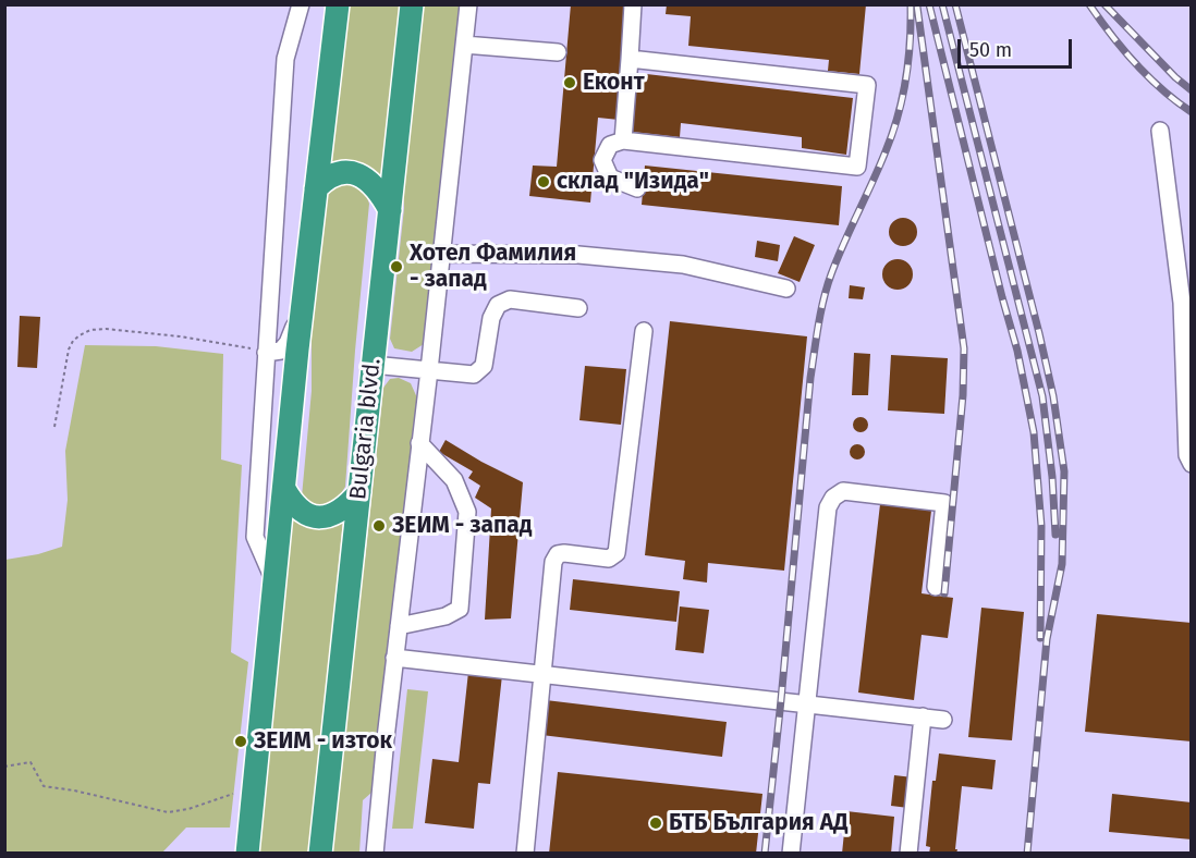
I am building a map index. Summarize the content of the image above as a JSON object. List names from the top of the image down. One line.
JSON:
{"streets":{"highway":["Bulgaria blvd."]},"places":["Еконт","склад \"Изида\"","Хотел Фамилия - запад","ЗЕИМ - запад","ЗЕИМ - изток","БТБ България АД"],"scale_bar":"50 m"}
